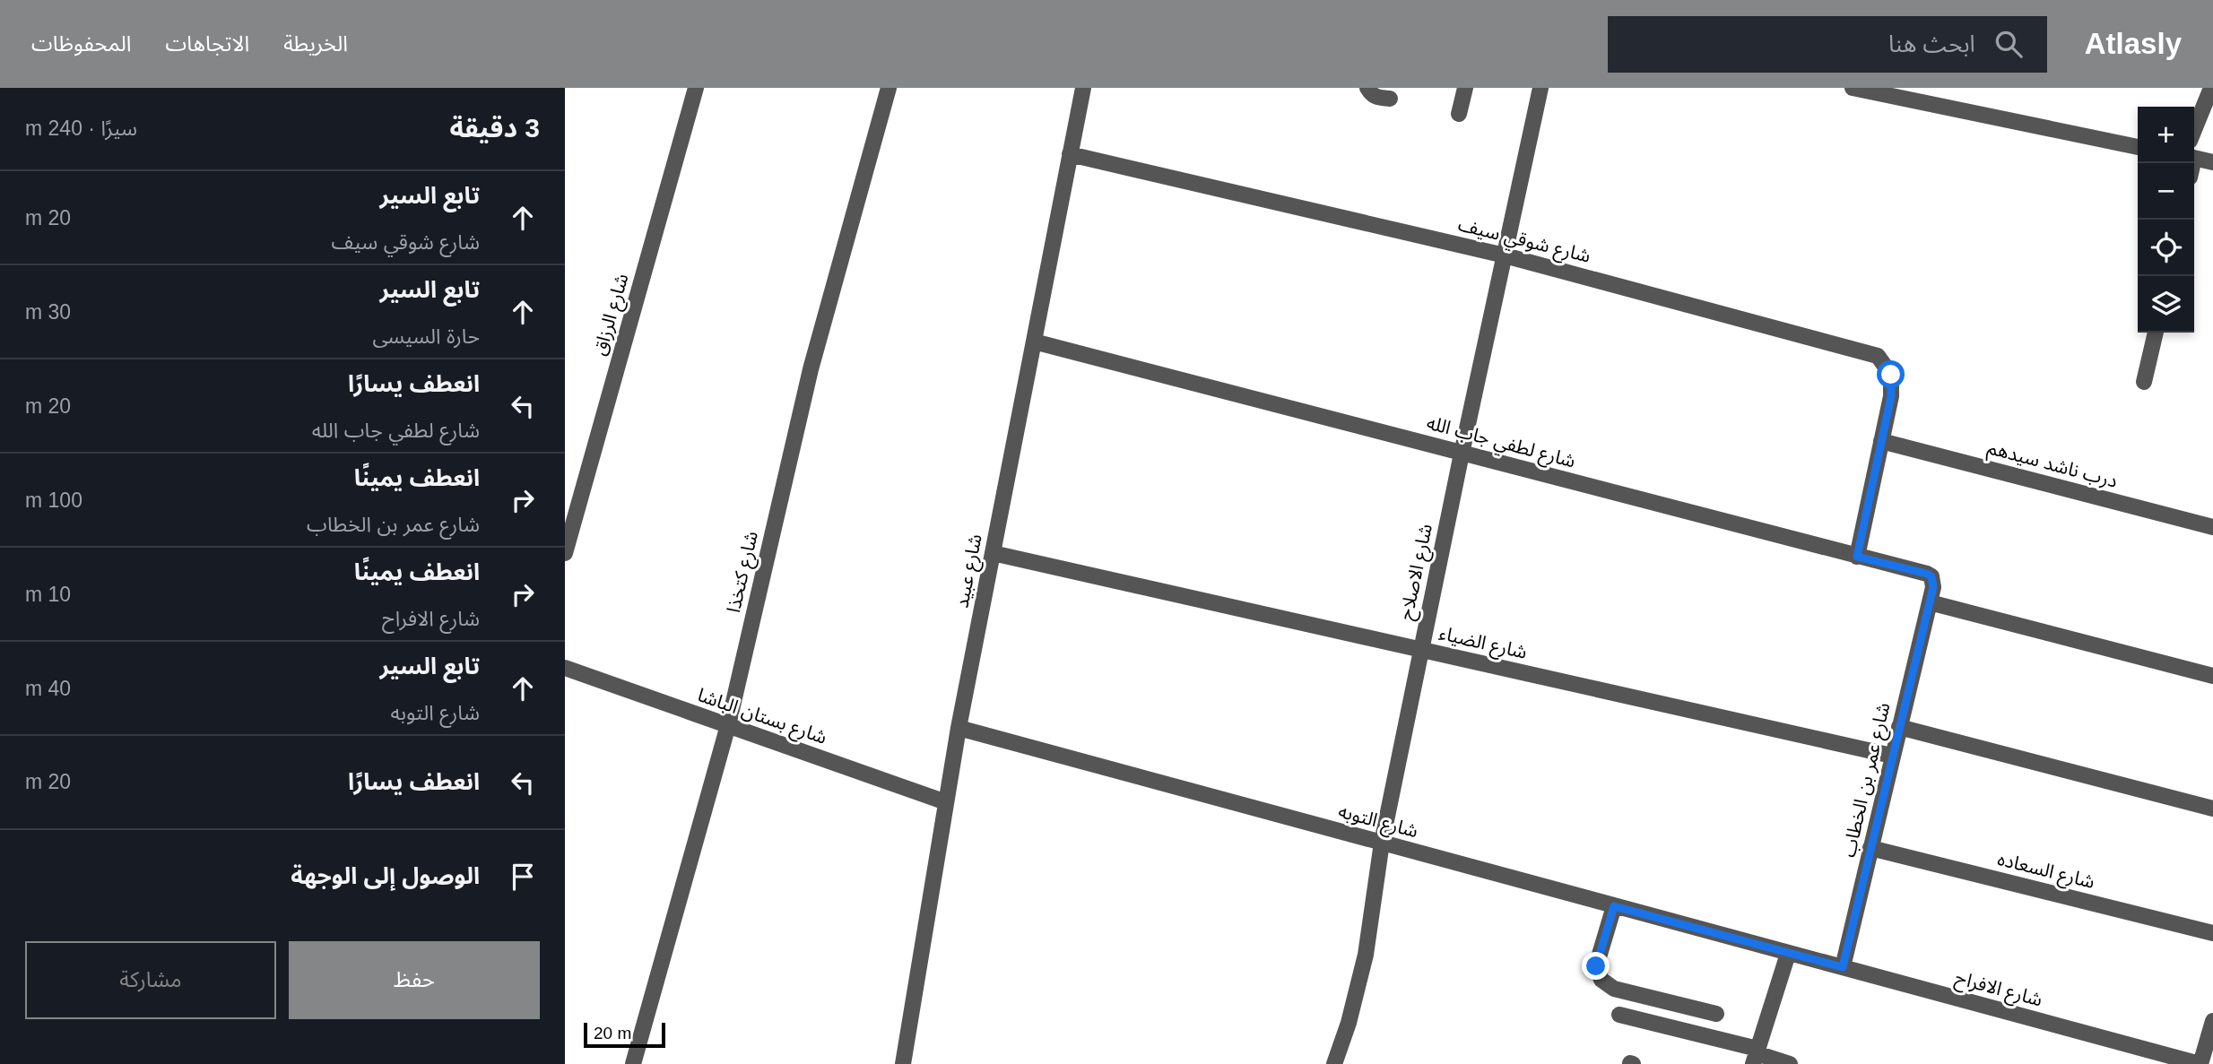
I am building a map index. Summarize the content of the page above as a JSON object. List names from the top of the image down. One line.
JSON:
{"streets":{"street":["شارع شوقي سيف","شارع الرزاق","شارع لطفي جاب الله","درب ناشد سيدهم","شارع عبيد","شارع كتخذا","شارع الاصلاح","شارع الضياء","شارع بستان الباشا","شارع عمر بن الخطاب","شارع التوبه","شارع السعاده","شارع الافراح"]},"crossings":[["شارع شوقي سيف","شارع لطفي جاب الله"],["شارع شوقي سيف","درب ناشد سيدهم"],["شارع شوقي سيف","شارع عبيد"],["شارع شوقي سيف","شارع الاصلاح"],["شارع لطفي جاب الله","شارع عبيد"],["شارع لطفي جاب الله","شارع الاصلاح"],["شارع لطفي جاب الله","شارع عمر بن الخطاب"],["شارع عبيد","شارع الضياء"],["شارع عبيد","شارع بستان الباشا"],["شارع عبيد","شارع التوبه"],["شارع كتخذا","شارع بستان الباشا"],["شارع الاصلاح","شارع الضياء"],["شارع الاصلاح","شارع التوبه"],["شارع الضياء","شارع عمر بن الخطاب"],["شارع عمر بن الخطاب","شارع السعاده"],["شارع عمر بن الخطاب","شارع الافراح"],["شارع التوبه","شارع الافراح"]],"scale_bar":"20 m","page":{"header":"Atlasly","search":"ابحث هنا","nav":["الخريطة","الاتجاهات","المحفوظات"],"heading":["3 دقيقة","سيرًا · 240 m"],"map_buttons":["+","−"],"list":[["تابع السير","شارع شوقي سيف","20 m"],["تابع السير","حارة السيسى","30 m"],["انعطف يسارًا","شارع لطفي جاب الله","20 m"],["انعطف يمينًا","شارع عمر بن الخطاب","100 m"],["انعطف يمينًا","شارع الافراح","10 m"],["تابع السير","شارع التوبه","40 m"],["انعطف يسارًا","20 m"],"الوصول إلى الوجهة"],"buttons":["حفظ","مشاركة"],"scale":"20 m"}}
